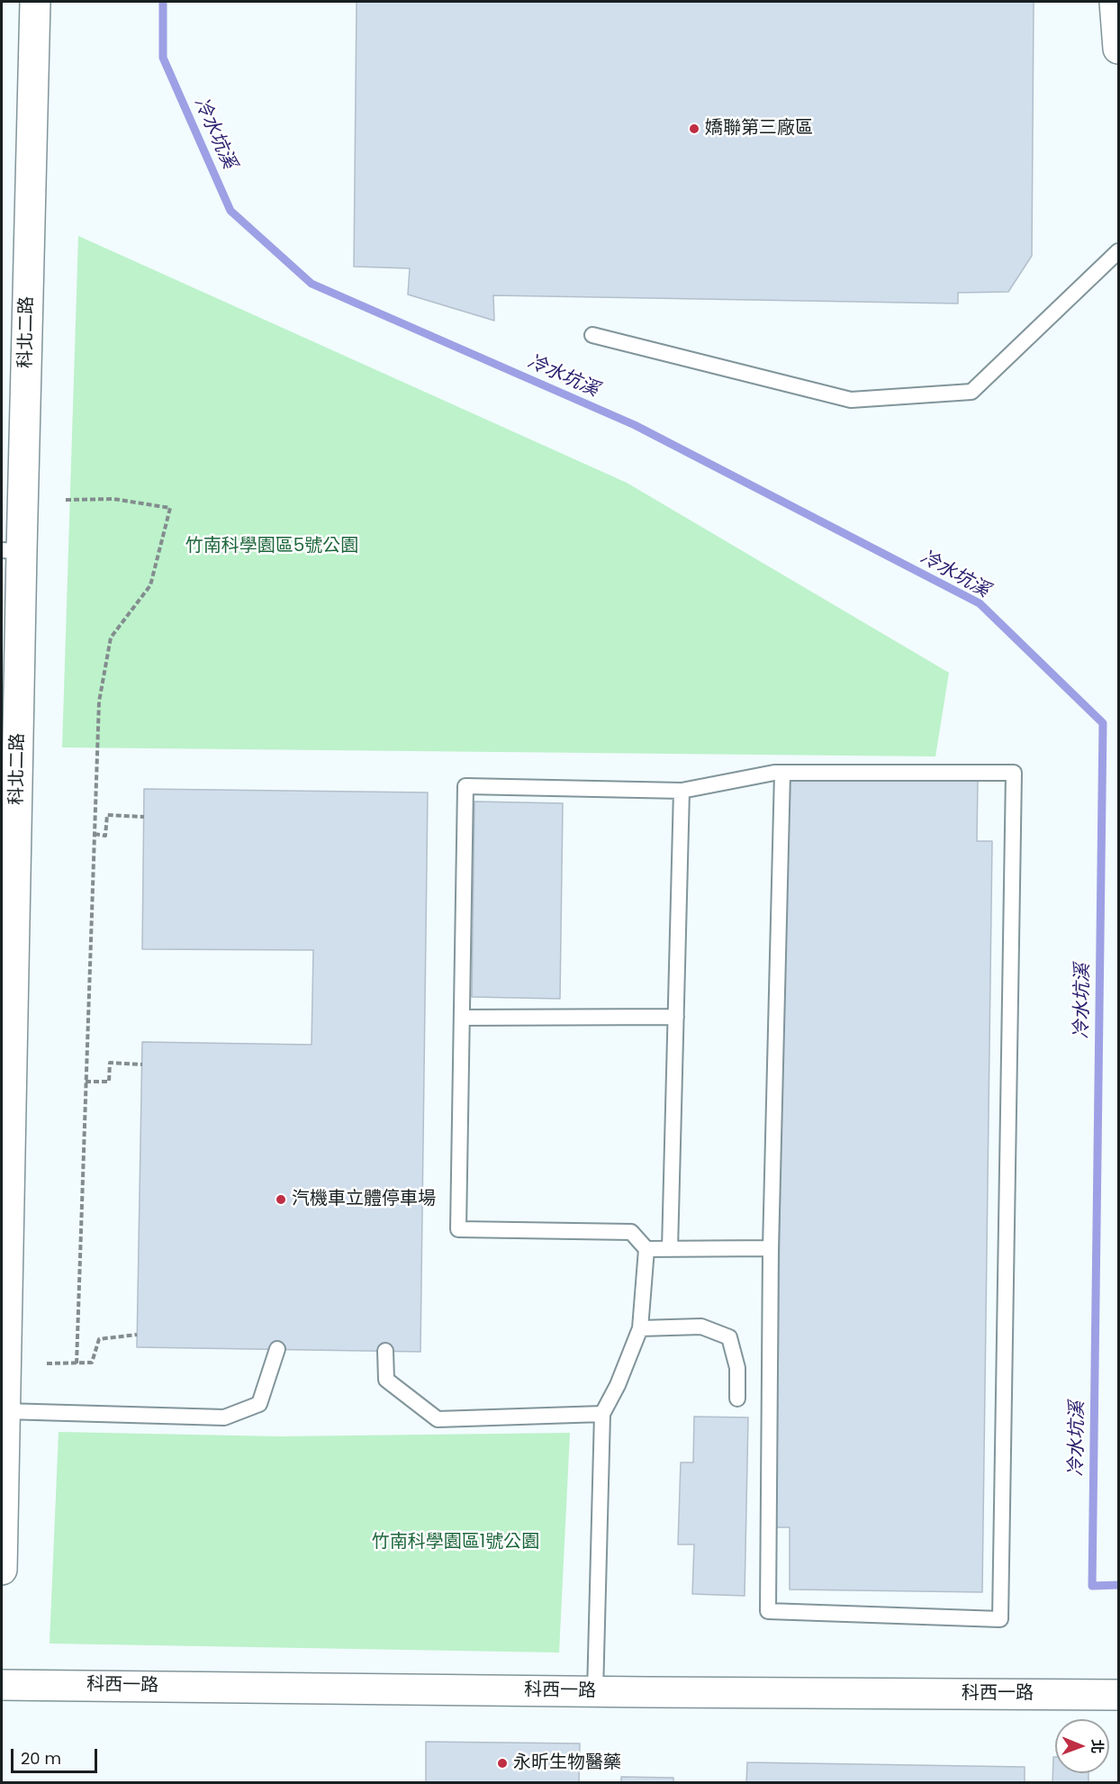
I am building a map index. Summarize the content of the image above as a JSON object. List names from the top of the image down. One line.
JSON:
{"streets":{"street":["科北二路","科西一路"]},"water":["冷水坑溪"],"parks":["竹南科學園區5號公園","竹南科學園區1號公園"],"places":["嬌聯第三廠區","汽機車立體停車場","永昕生物醫藥"],"scale_bar":"20 m","north":"right"}
